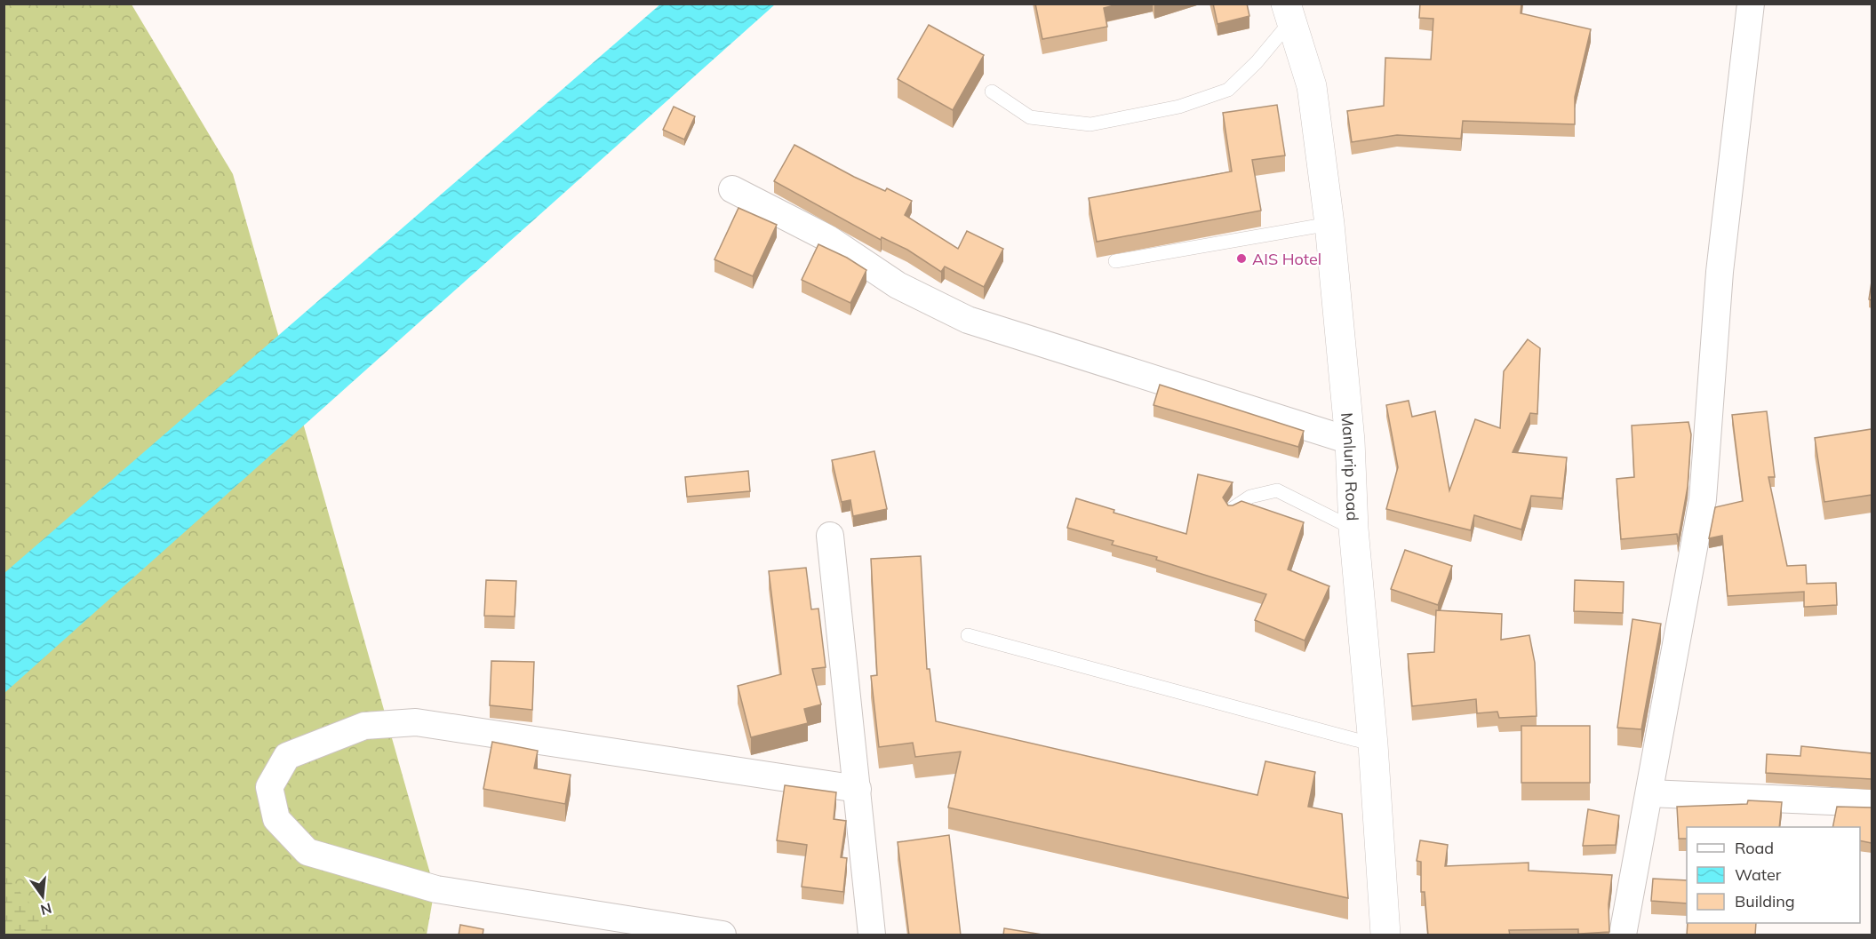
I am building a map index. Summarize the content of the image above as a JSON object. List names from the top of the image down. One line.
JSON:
{"streets":{"main road":["Manlurip Road"]},"places":["AIS Hotel"],"legend":["Road","Water","Building"],"north":"bottom"}
